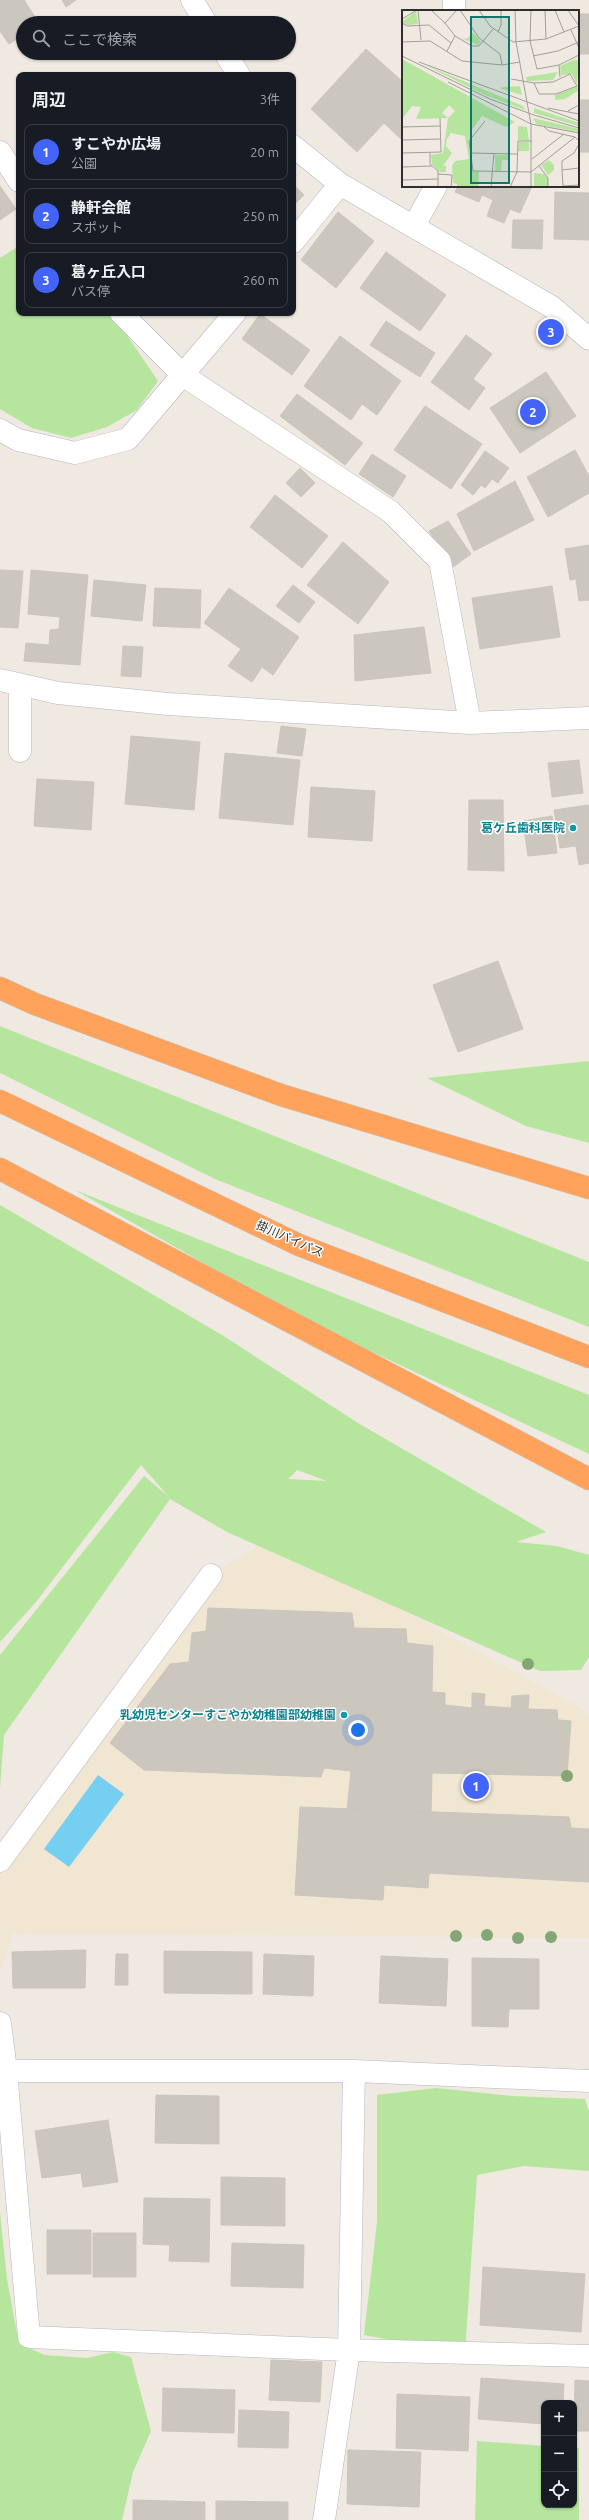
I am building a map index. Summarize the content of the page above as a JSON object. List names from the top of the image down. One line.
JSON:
{"streets":{"highway":["掛川バイパス"]},"places":["葛ケ丘歯科医院","乳幼児センターすこやか幼稚園部幼稚園"],"page":{"search":"ここで検索","heading":["周辺","3件"],"list":[{"mark":"1","name":"すこやか広場","note":"公園","value":"20 m"},{"mark":"2","name":"静軒会館","note":"スポット","value":"250 m"},{"mark":"3","name":"葛ヶ丘入口","note":"バス停","value":"260 m"}],"pins":["3","2","1"],"map_buttons":["+","−"]}}
